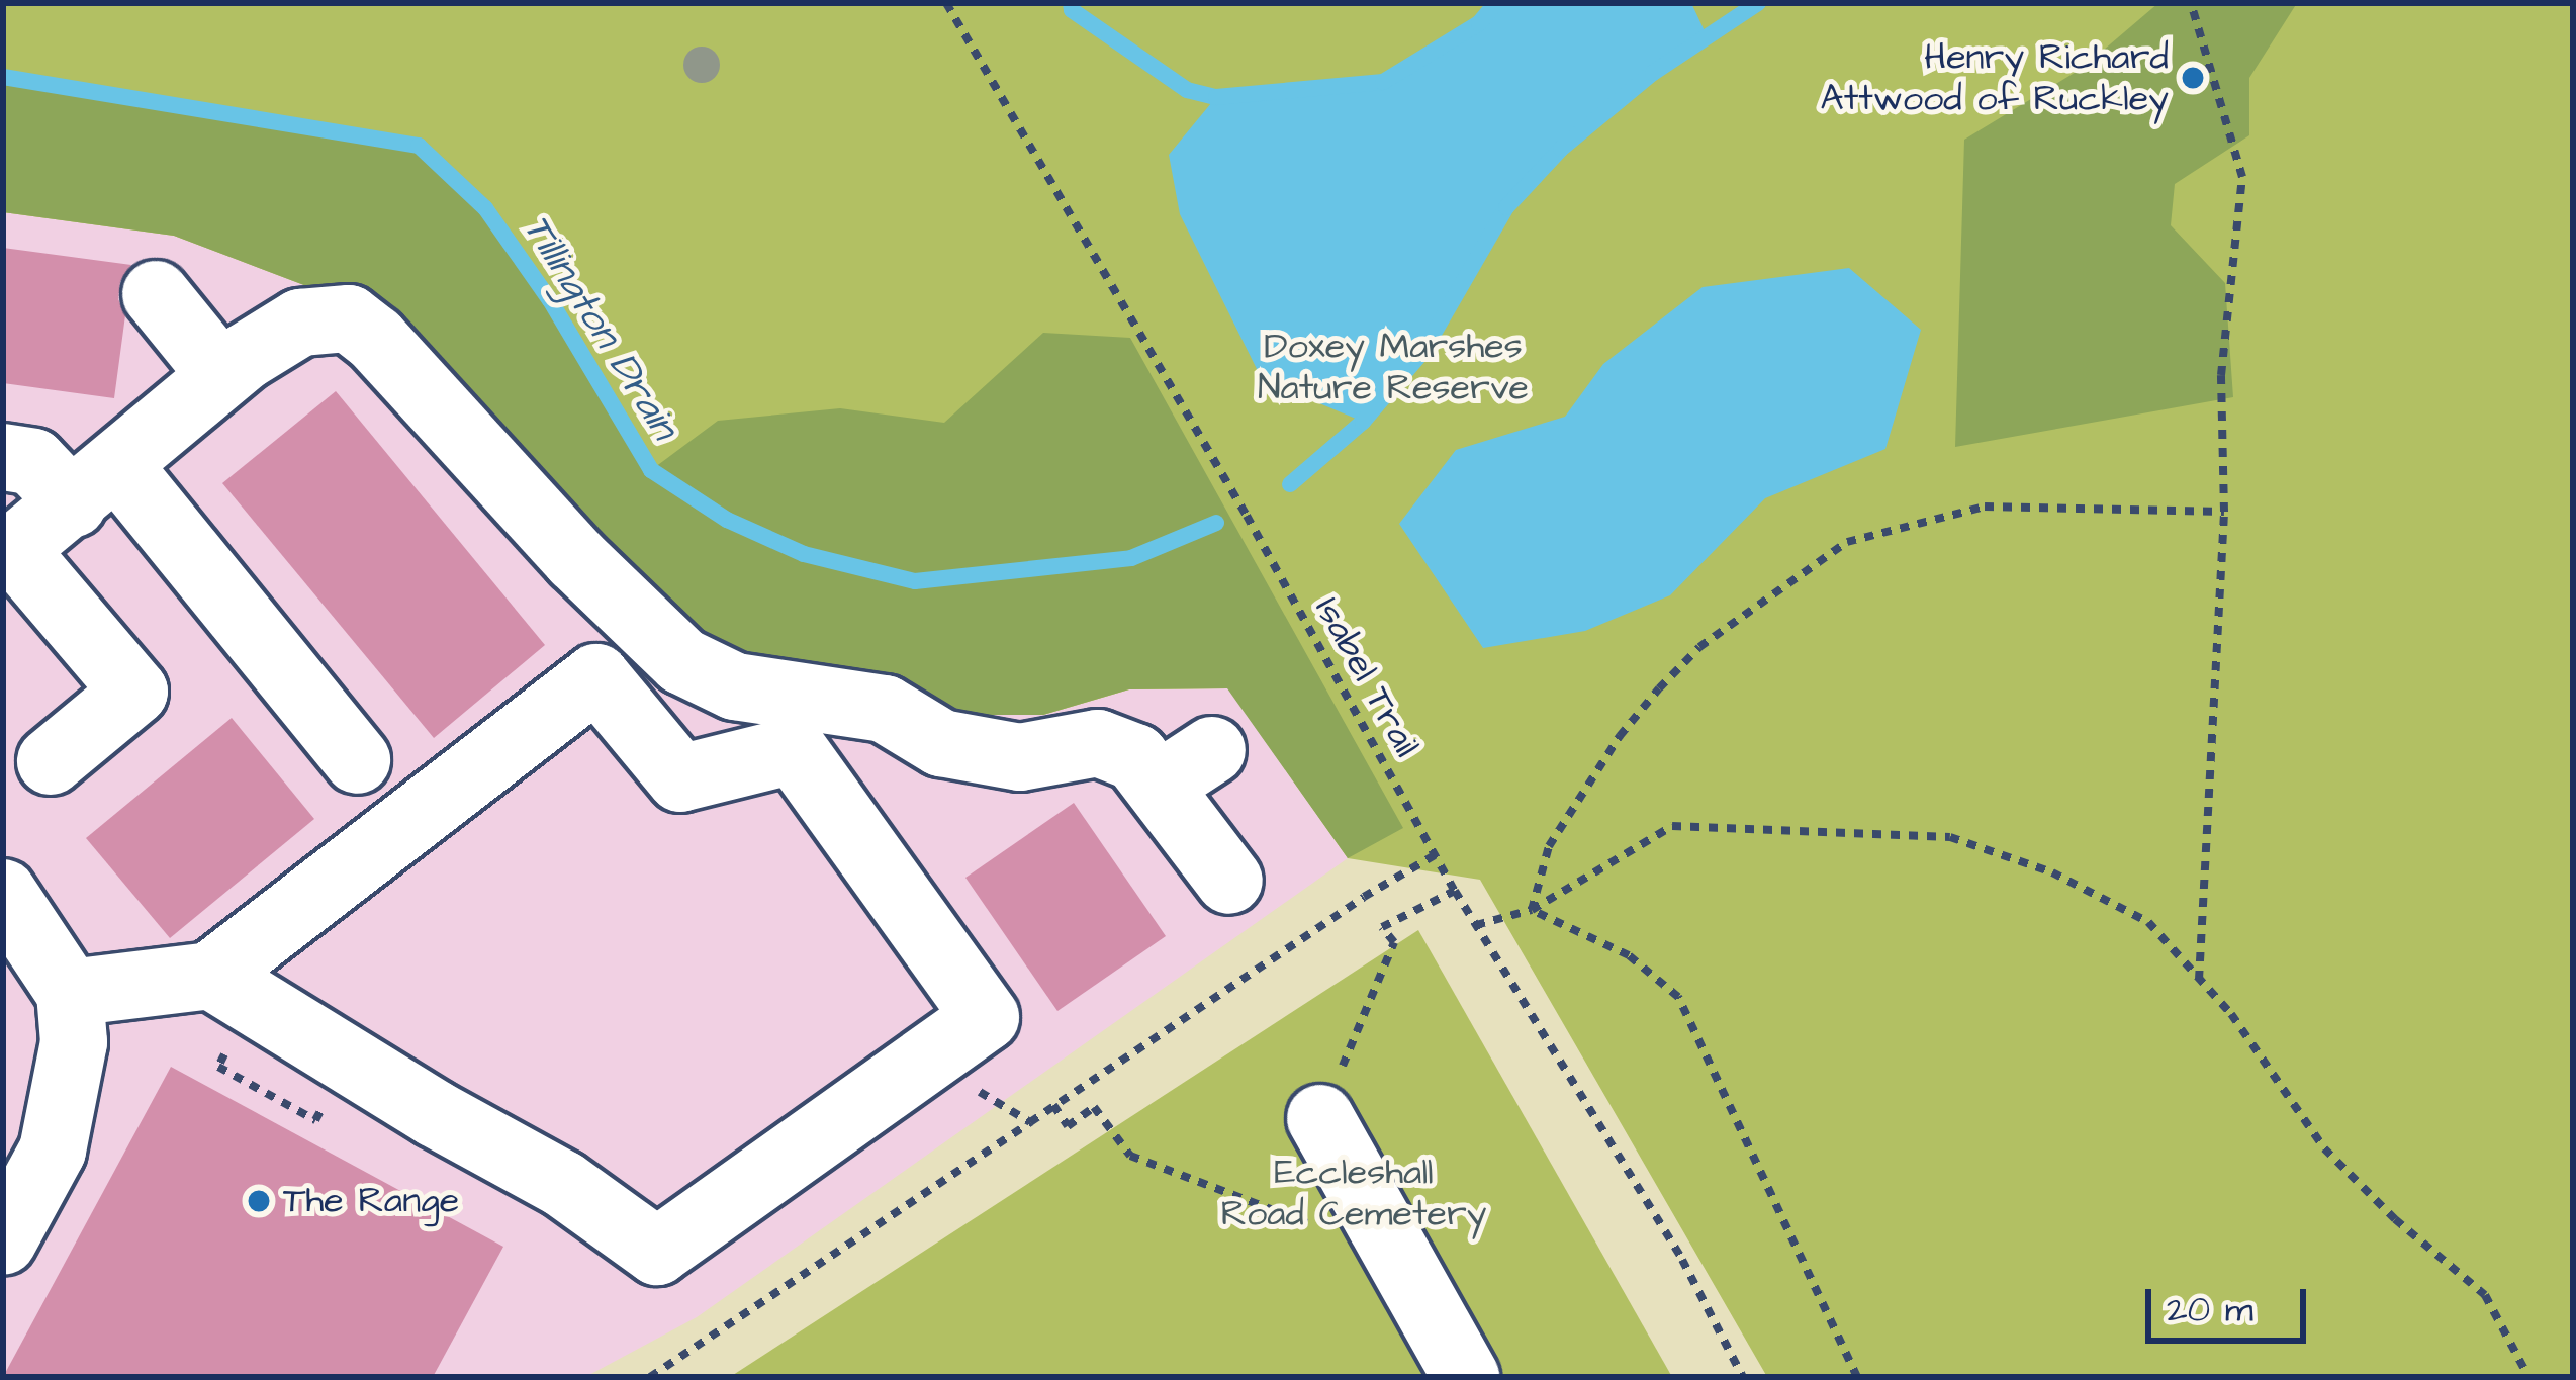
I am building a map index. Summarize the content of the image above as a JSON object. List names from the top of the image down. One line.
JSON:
{"streets":{"path":["Isabel Trail"]},"water":["Tillington Drain"],"parks":["Doxey Marshes Nature Reserve","Eccleshall Road Cemetery"],"places":["Henry Richard Attwood of Ruckley","The Range"],"scale_bar":"20 m"}
